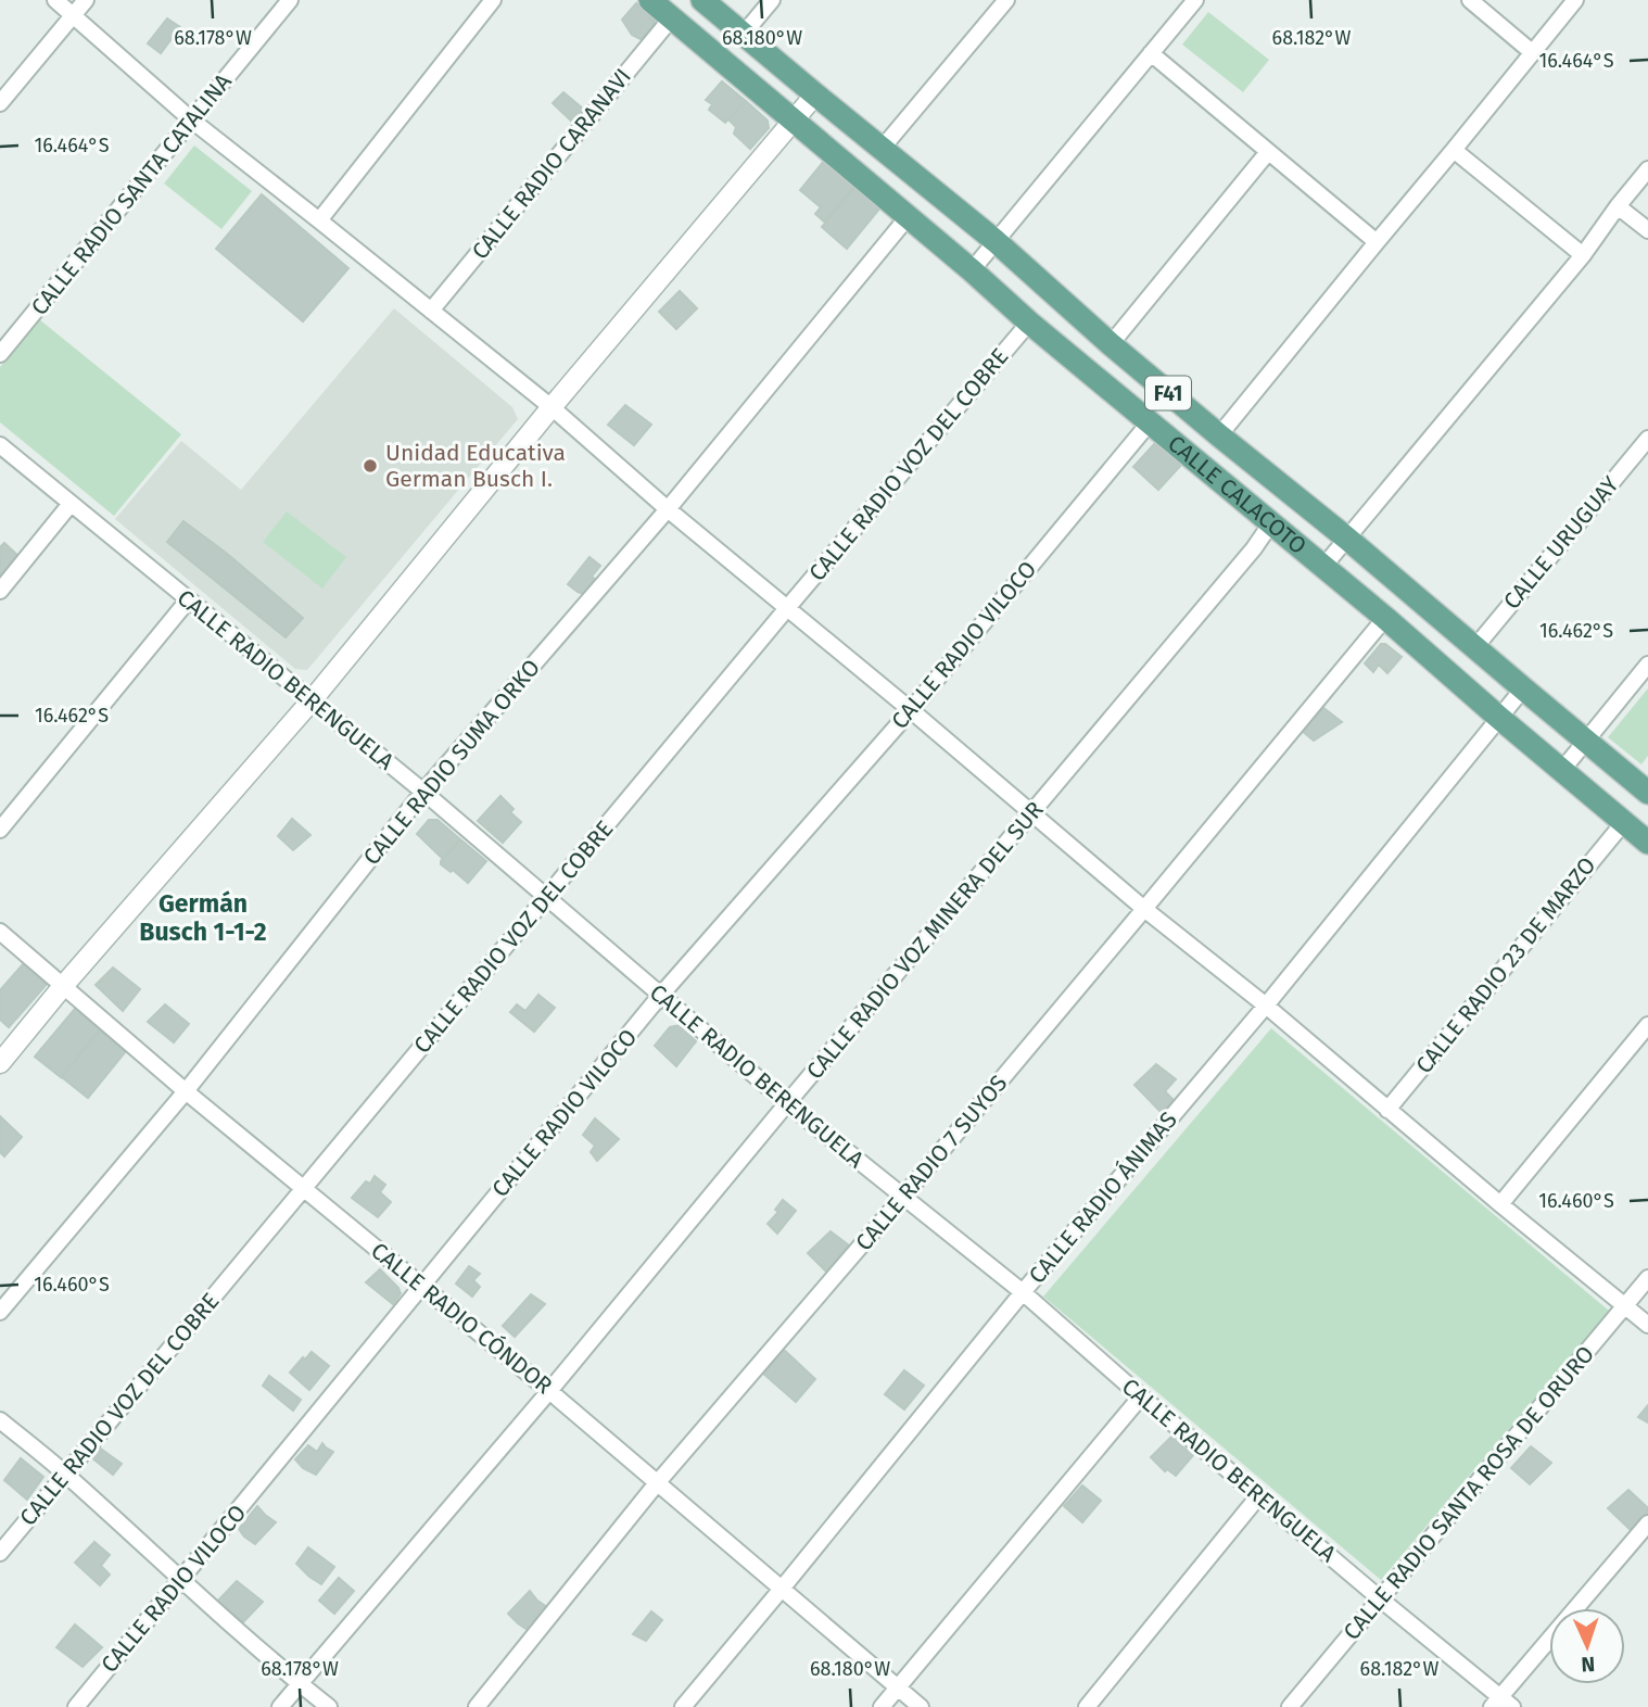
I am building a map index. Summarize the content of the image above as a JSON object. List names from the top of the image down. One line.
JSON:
{"streets":{"main road":["F41","CALLE CALACOTO"],"street":["CALLE RADIO CARANAVI","CALLE RADIO SANTA CATALINA","CALLE RADIO VOZ DEL COBRE","CALLE URUGUAY","CALLE RADIO VILOCO","CALLE RADIO BERENGUELA","CALLE RADIO SUMA ORKO","CALLE RADIO VOZ MINERA DEL SUR","CALLE RADIO 23 DE MARZO","CALLE RADIO 7 SUYOS","CALLE RADIO ÁNIMAS","CALLE RADIO CÓNDOR","CALLE RADIO SANTA ROSA DE ORURO"]},"crossings":[["CALLE RADIO CARANAVI","CALLE CALACOTO"],["CALLE RADIO VOZ DEL COBRE","CALLE CALACOTO"],["CALLE RADIO VOZ DEL COBRE","CALLE RADIO BERENGUELA"],["CALLE RADIO VOZ DEL COBRE","CALLE RADIO CÓNDOR"],["CALLE CALACOTO","CALLE URUGUAY"],["CALLE CALACOTO","CALLE RADIO VILOCO"],["CALLE CALACOTO","CALLE RADIO SUMA ORKO"],["CALLE CALACOTO","CALLE RADIO VOZ MINERA DEL SUR"],["CALLE CALACOTO","CALLE RADIO 23 DE MARZO"],["CALLE CALACOTO","CALLE RADIO 7 SUYOS"],["CALLE CALACOTO","CALLE RADIO ÁNIMAS"],["CALLE RADIO VILOCO","CALLE RADIO BERENGUELA"],["CALLE RADIO VILOCO","CALLE RADIO CÓNDOR"],["CALLE RADIO BERENGUELA","CALLE RADIO SUMA ORKO"],["CALLE RADIO BERENGUELA","CALLE RADIO VOZ MINERA DEL SUR"],["CALLE RADIO BERENGUELA","CALLE RADIO 7 SUYOS"],["CALLE RADIO BERENGUELA","CALLE RADIO ÁNIMAS"],["CALLE RADIO BERENGUELA","CALLE RADIO SANTA ROSA DE ORURO"],["CALLE RADIO SUMA ORKO","CALLE RADIO CÓNDOR"],["CALLE RADIO VOZ MINERA DEL SUR","CALLE RADIO CÓNDOR"],["CALLE RADIO 7 SUYOS","CALLE RADIO CÓNDOR"],["CALLE RADIO ÁNIMAS","CALLE RADIO CÓNDOR"]],"districts":["Germán Busch 1-1-2"],"places":["Unidad Educativa German Busch I."],"north":"bottom","coordinates":["68.178°W","68.180°W","68.182°W","16.464°S","16.462°S","16.460°S"]}
